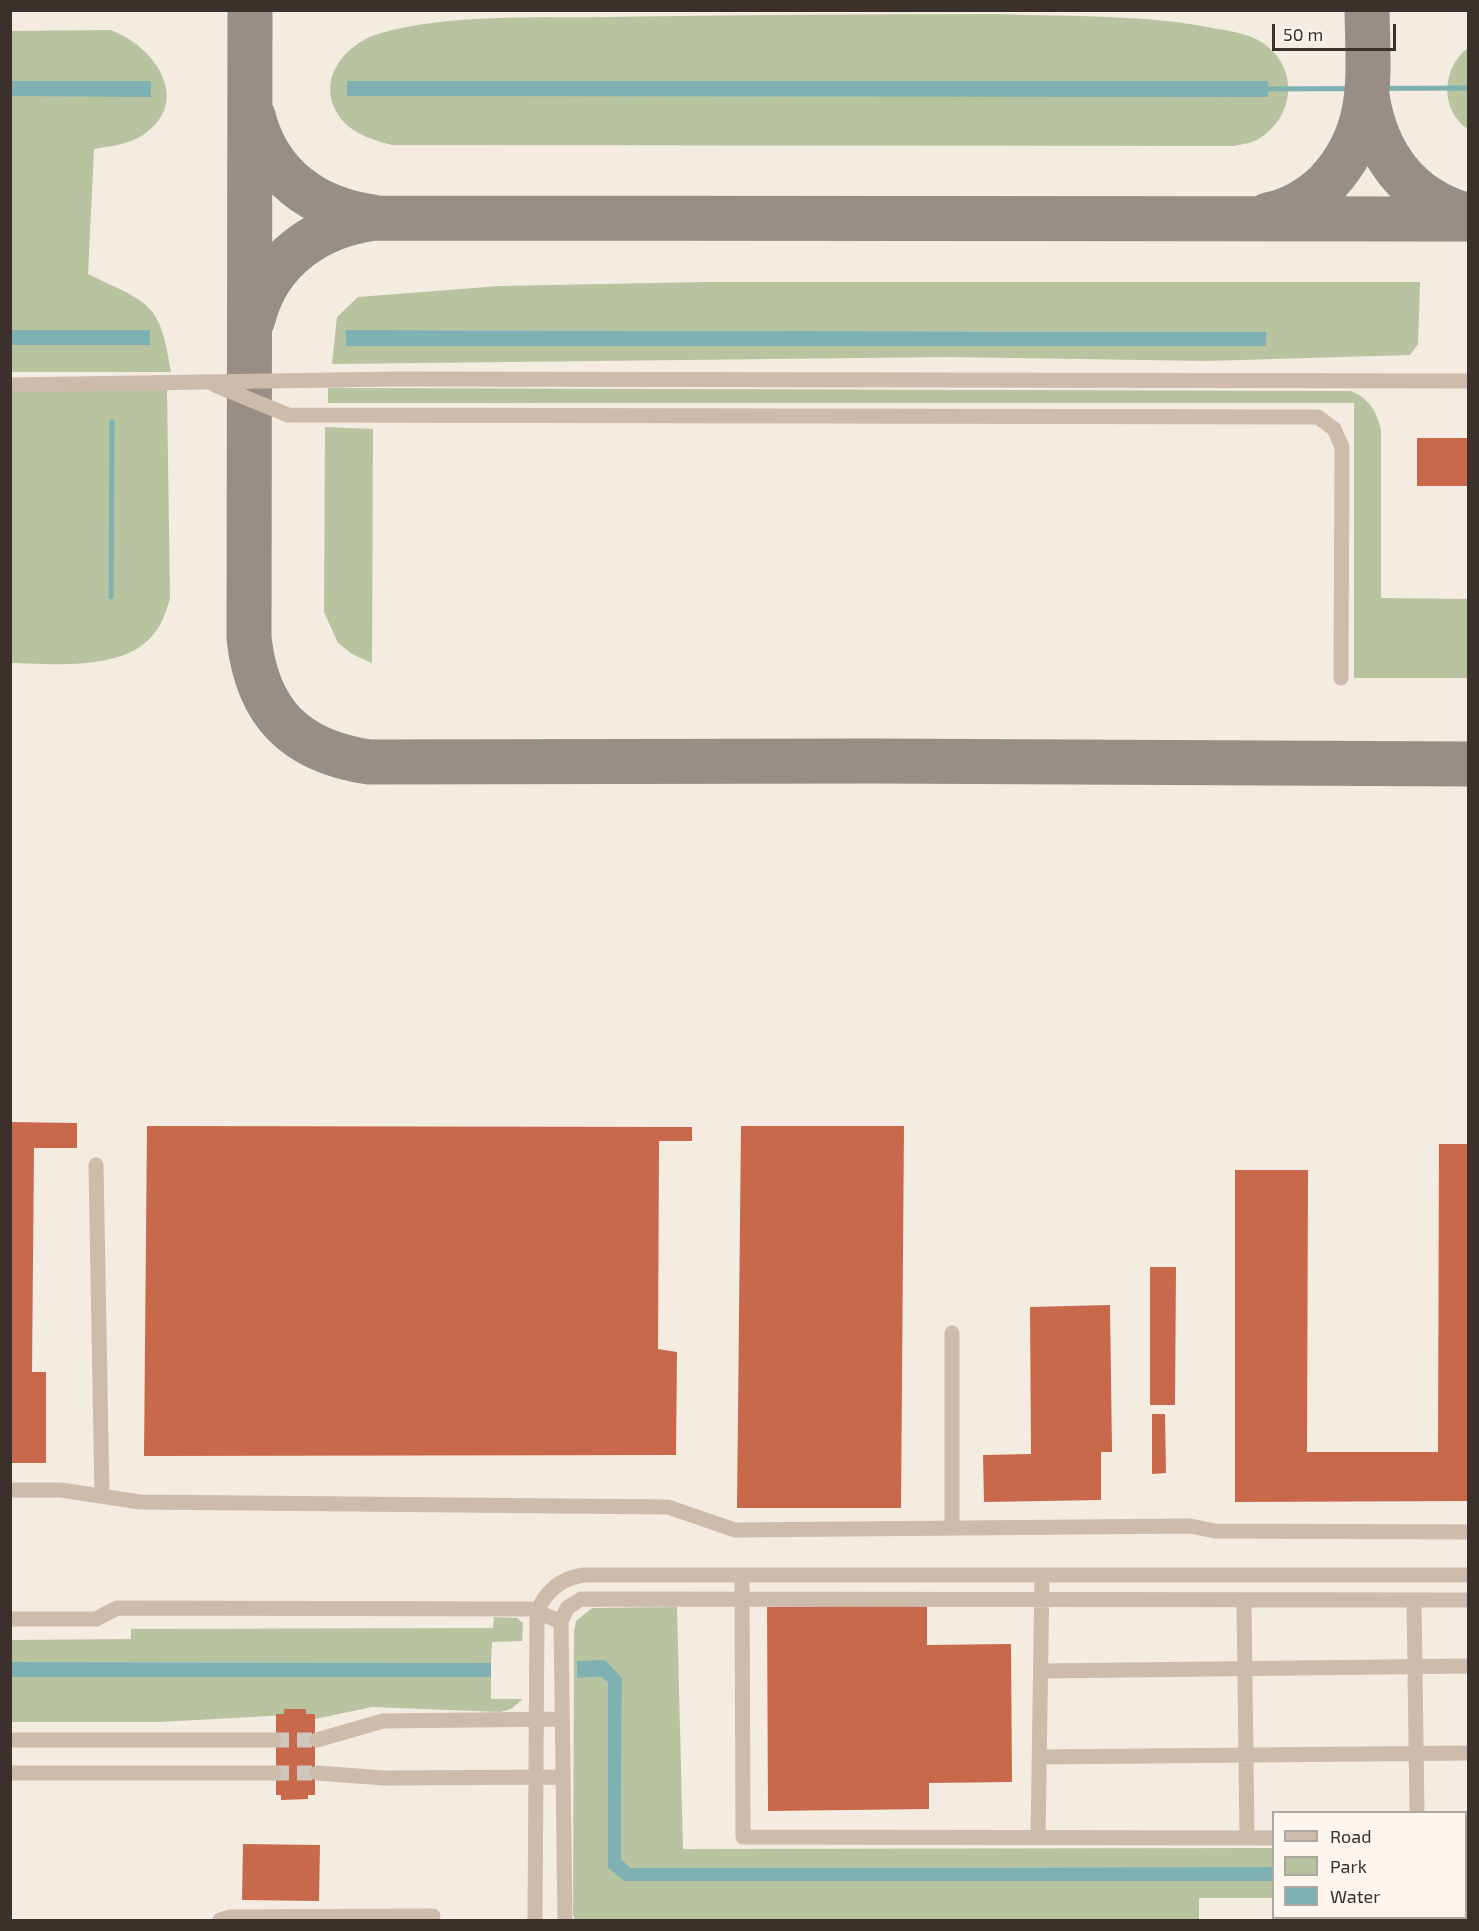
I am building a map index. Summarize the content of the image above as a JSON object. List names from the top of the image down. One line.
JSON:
{"legend":["Road","Park","Water"],"scale_bar":"50 m"}
